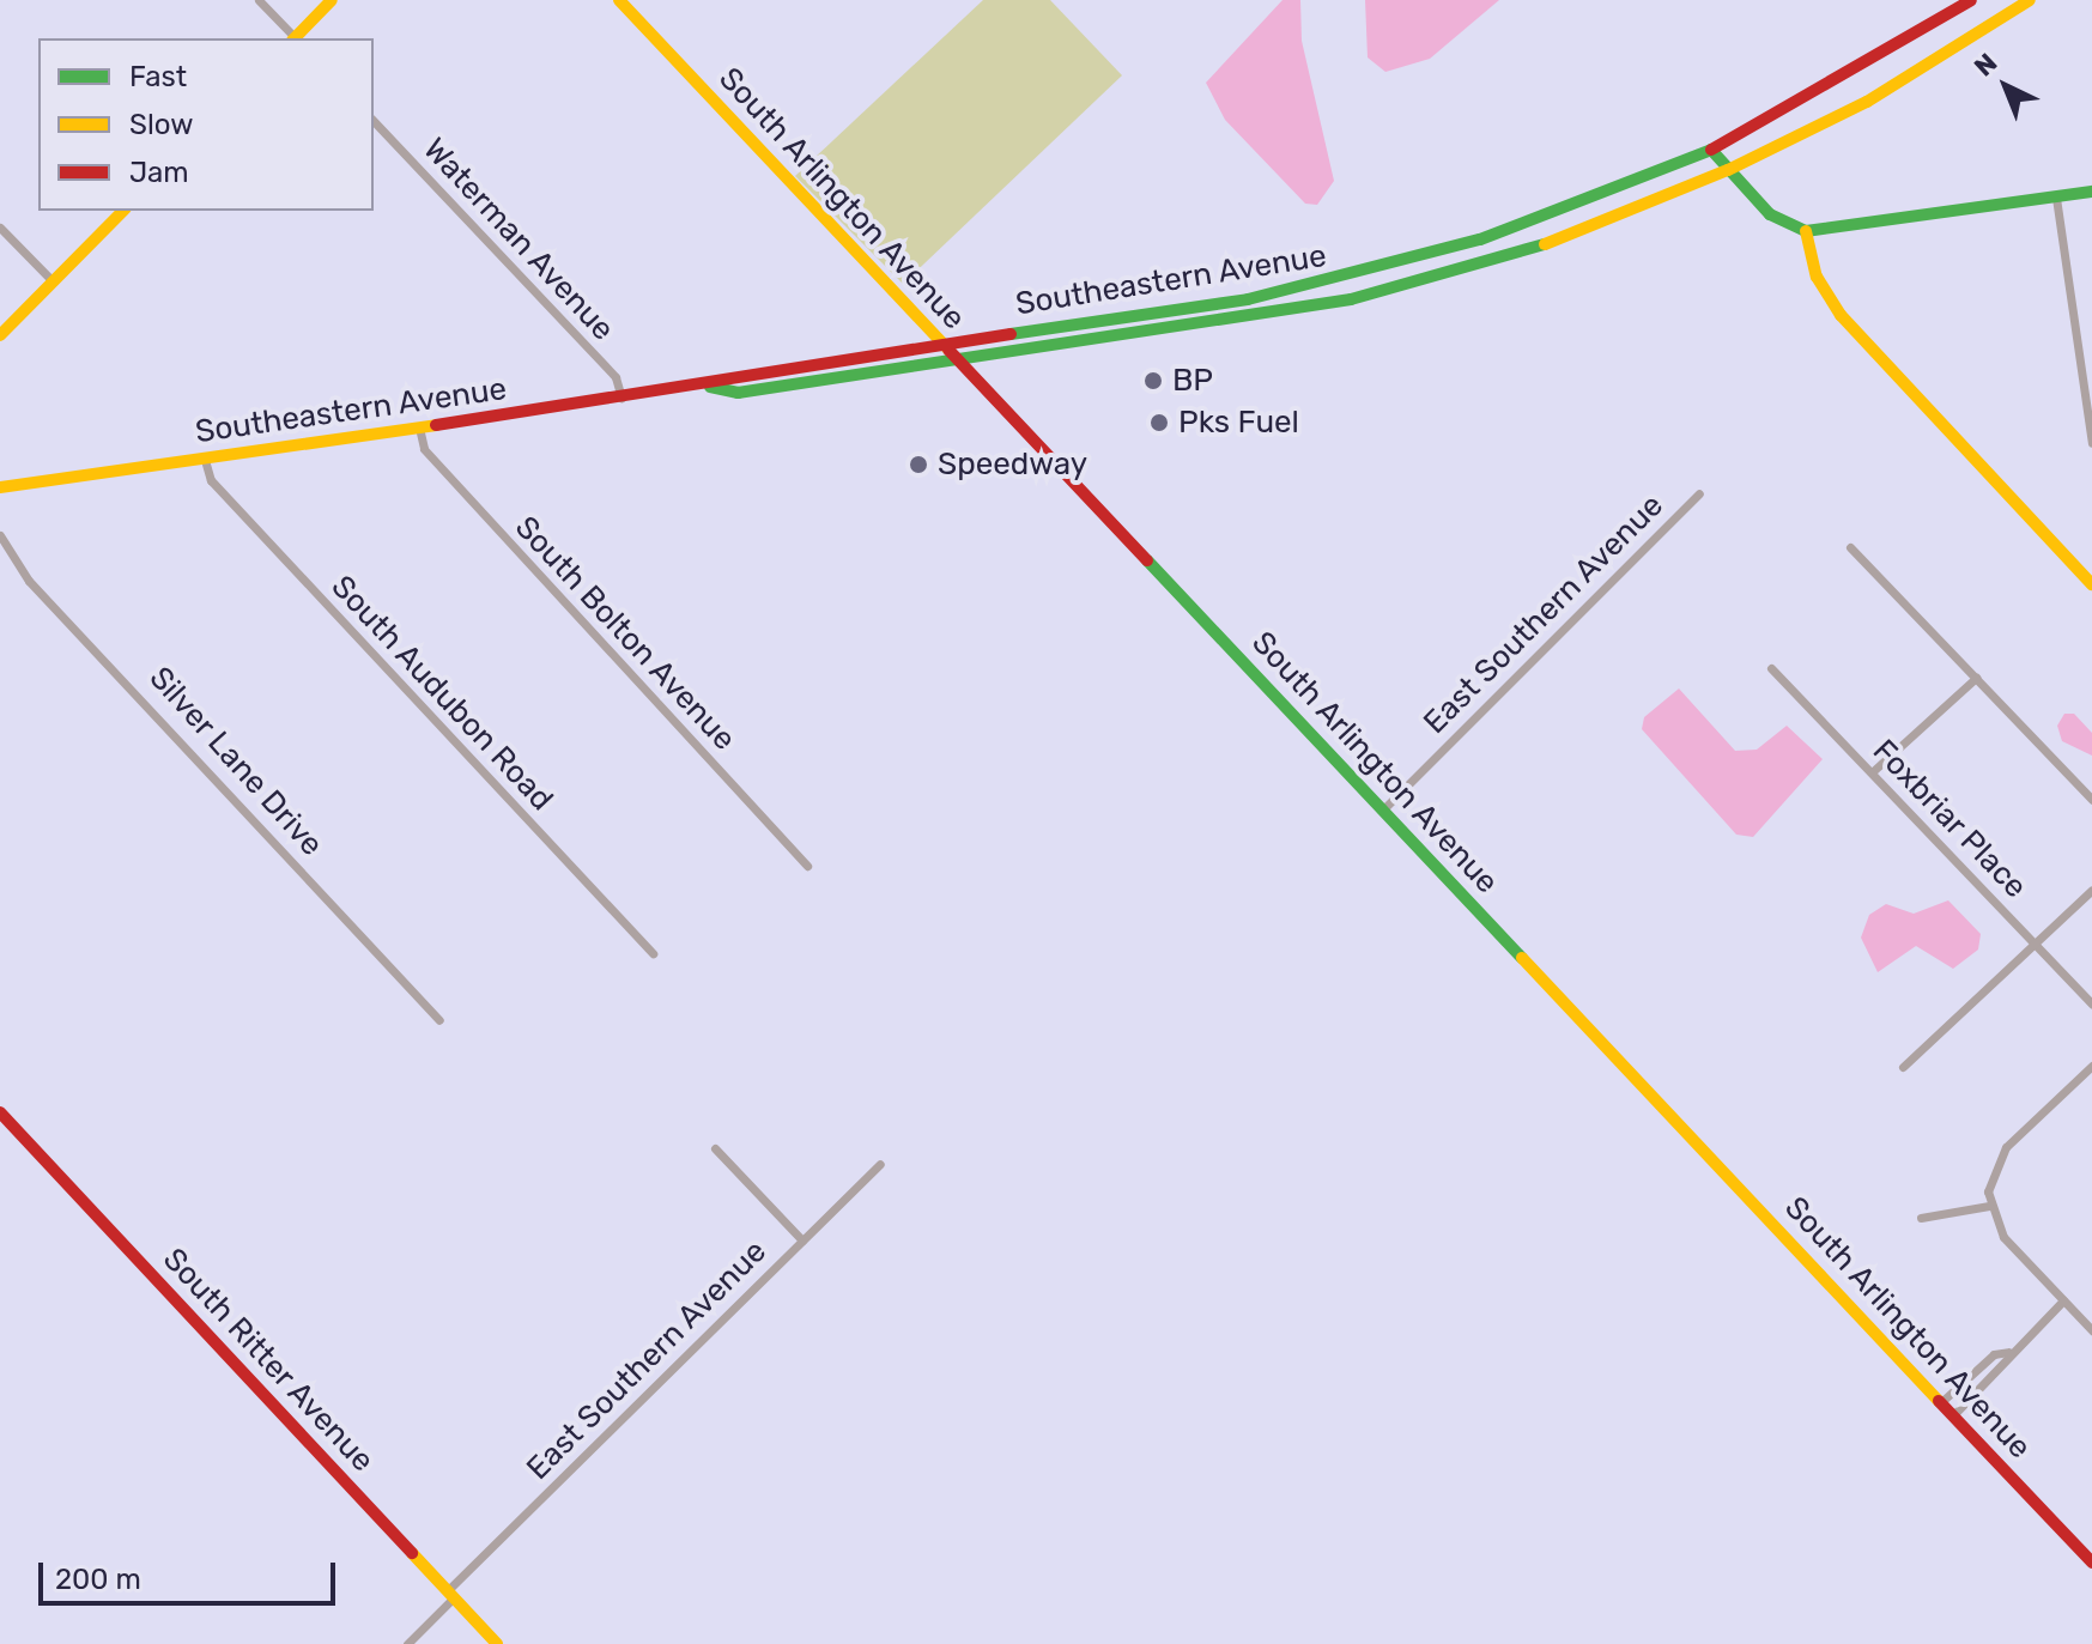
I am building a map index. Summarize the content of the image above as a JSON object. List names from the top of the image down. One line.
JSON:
{"streets":{"main road":["South Arlington Avenue","Southeastern Avenue","South Ritter Avenue"],"street":["Waterman Avenue","East Southern Avenue","South Bolton Avenue","South Audubon Road","Silver Lane Drive","Foxbriar Place"]},"crossings":[["South Arlington Avenue","Southeastern Avenue"],["South Arlington Avenue","East Southern Avenue"],["Waterman Avenue","Southeastern Avenue"],["Southeastern Avenue","South Bolton Avenue"],["Southeastern Avenue","South Audubon Road"],["East Southern Avenue","South Ritter Avenue"]],"places":["BP","Pks Fuel","Speedway"],"legend":["Fast","Slow","Jam"],"scale_bar":"200 m","north":"top left"}
